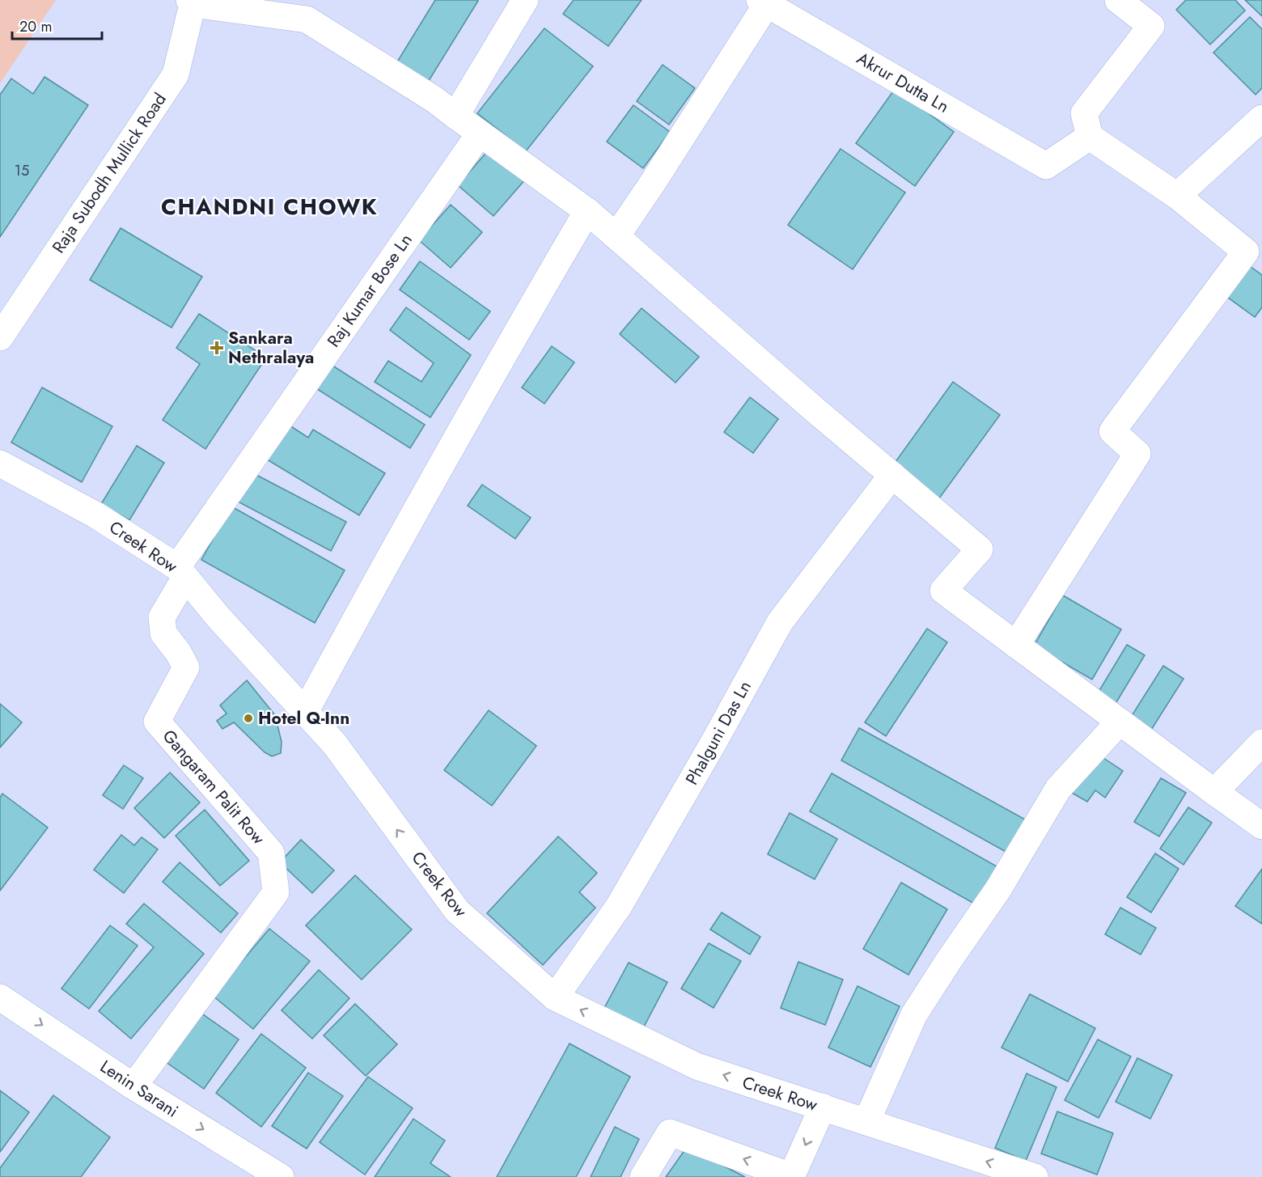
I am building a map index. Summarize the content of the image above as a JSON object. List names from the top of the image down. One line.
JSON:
{"streets":{"street":["Akrur Dutta Ln","Raja Subodh Mullick Road","Raj Kumar Bose Ln","Creek Row","Phalguni Das Ln","Gangaram Palit Row","Lenin Sarani"]},"crossings":[["Raj Kumar Bose Ln","Creek Row"],["Raj Kumar Bose Ln","Gangaram Palit Row"],["Creek Row","Phalguni Das Ln"],["Creek Row","Gangaram Palit Row"],["Gangaram Palit Row","Lenin Sarani"]],"one_way":["Creek Row","Lenin Sarani"],"districts":["CHANDNI CHOWK"],"places":{"health":["Sankara Nethralaya"],"other":["Hotel Q-Inn"]},"house_numbers":["15"],"scale_bar":"20 m"}
